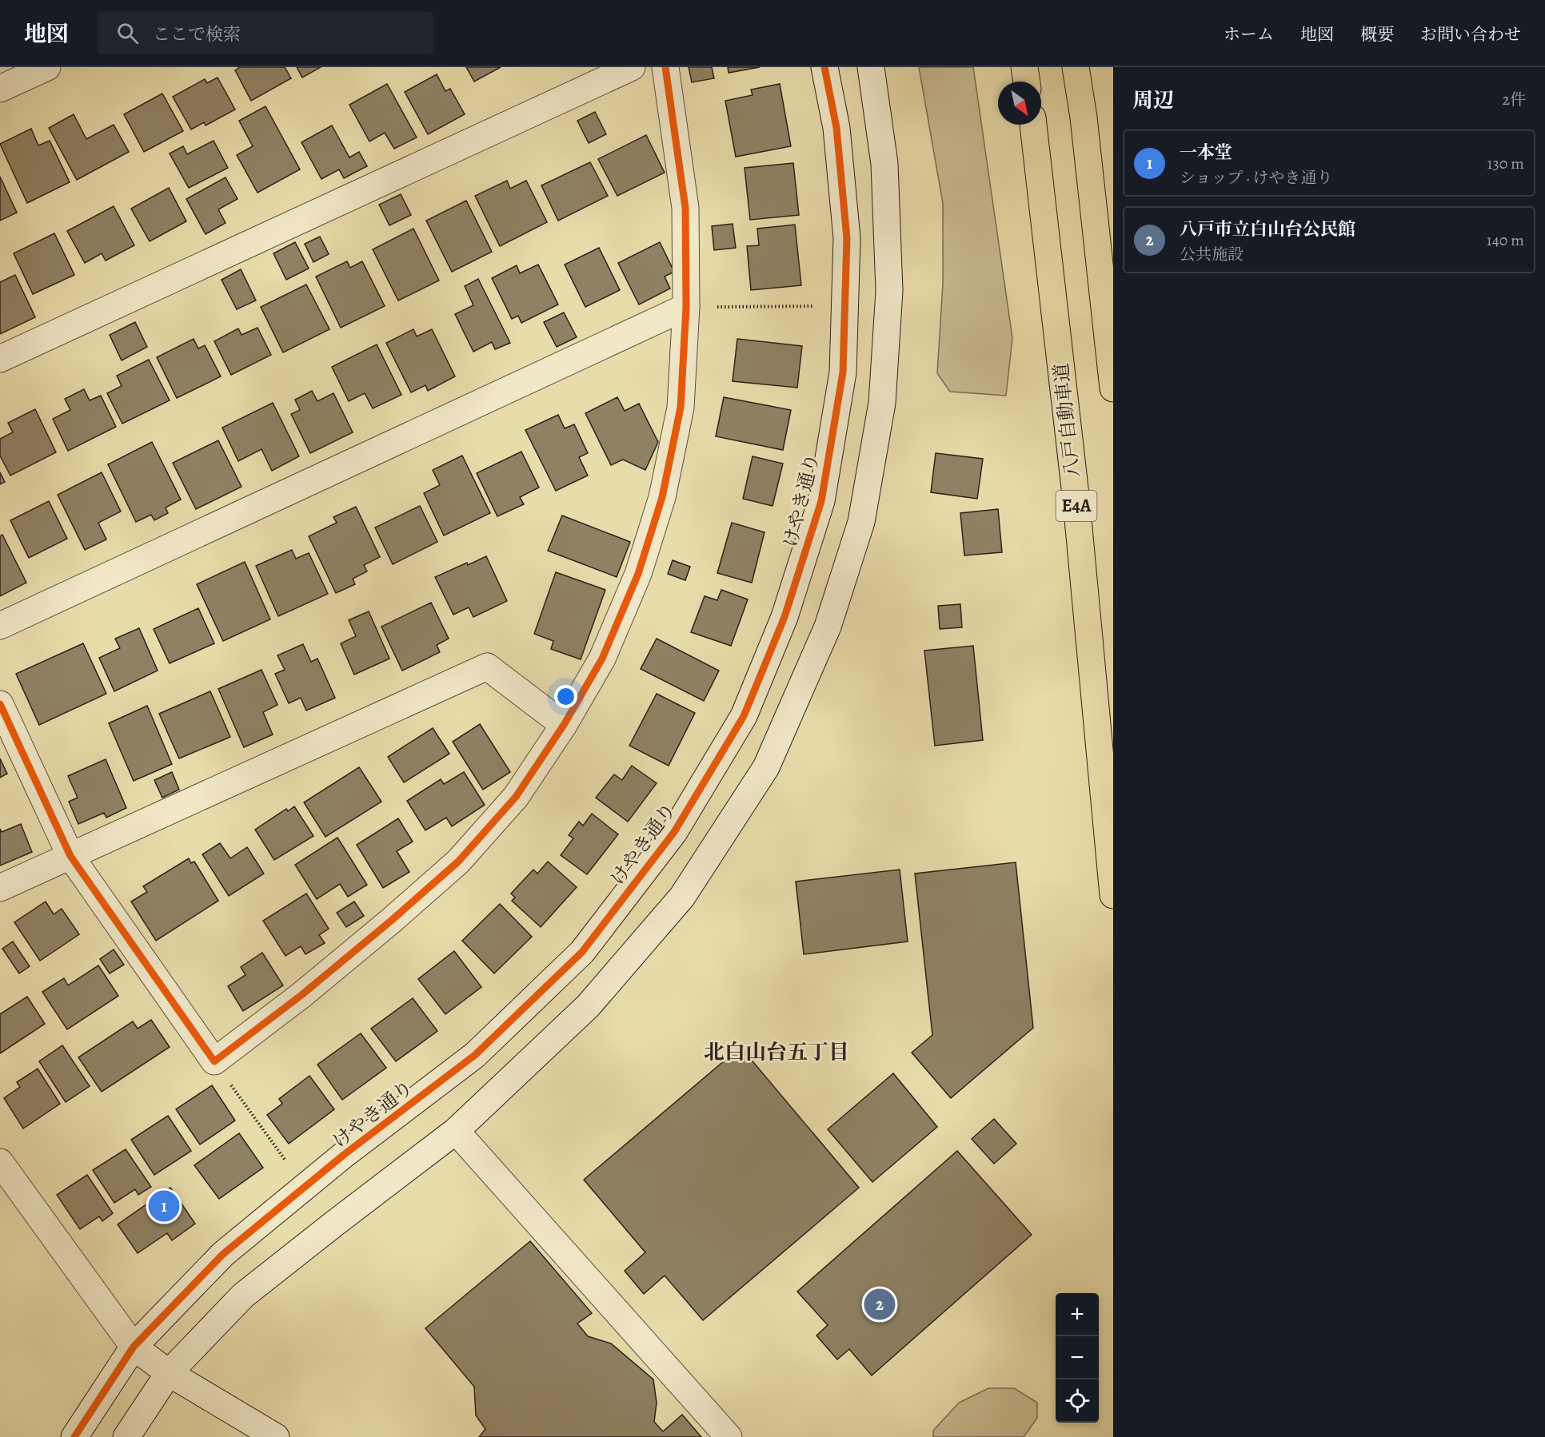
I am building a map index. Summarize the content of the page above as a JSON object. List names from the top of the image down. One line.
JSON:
{"streets":{"highway":["八戸自動車道","E4A"],"street":["けやき通り"]},"districts":["北白山台五丁目"],"north":"bottom right","page":{"header":"地図","search":"ここで検索","nav":["ホーム","地図","概要","お問い合わせ"],"heading":["周辺","2件"],"list":[{"mark":"1","name":"一本堂","note":"ショップ · けやき通り","value":"130 m"},{"mark":"2","name":"八戸市立白山台公民館","note":"公共施設","value":"140 m"}],"pins":["1","2"],"map_buttons":["+","−"]}}
